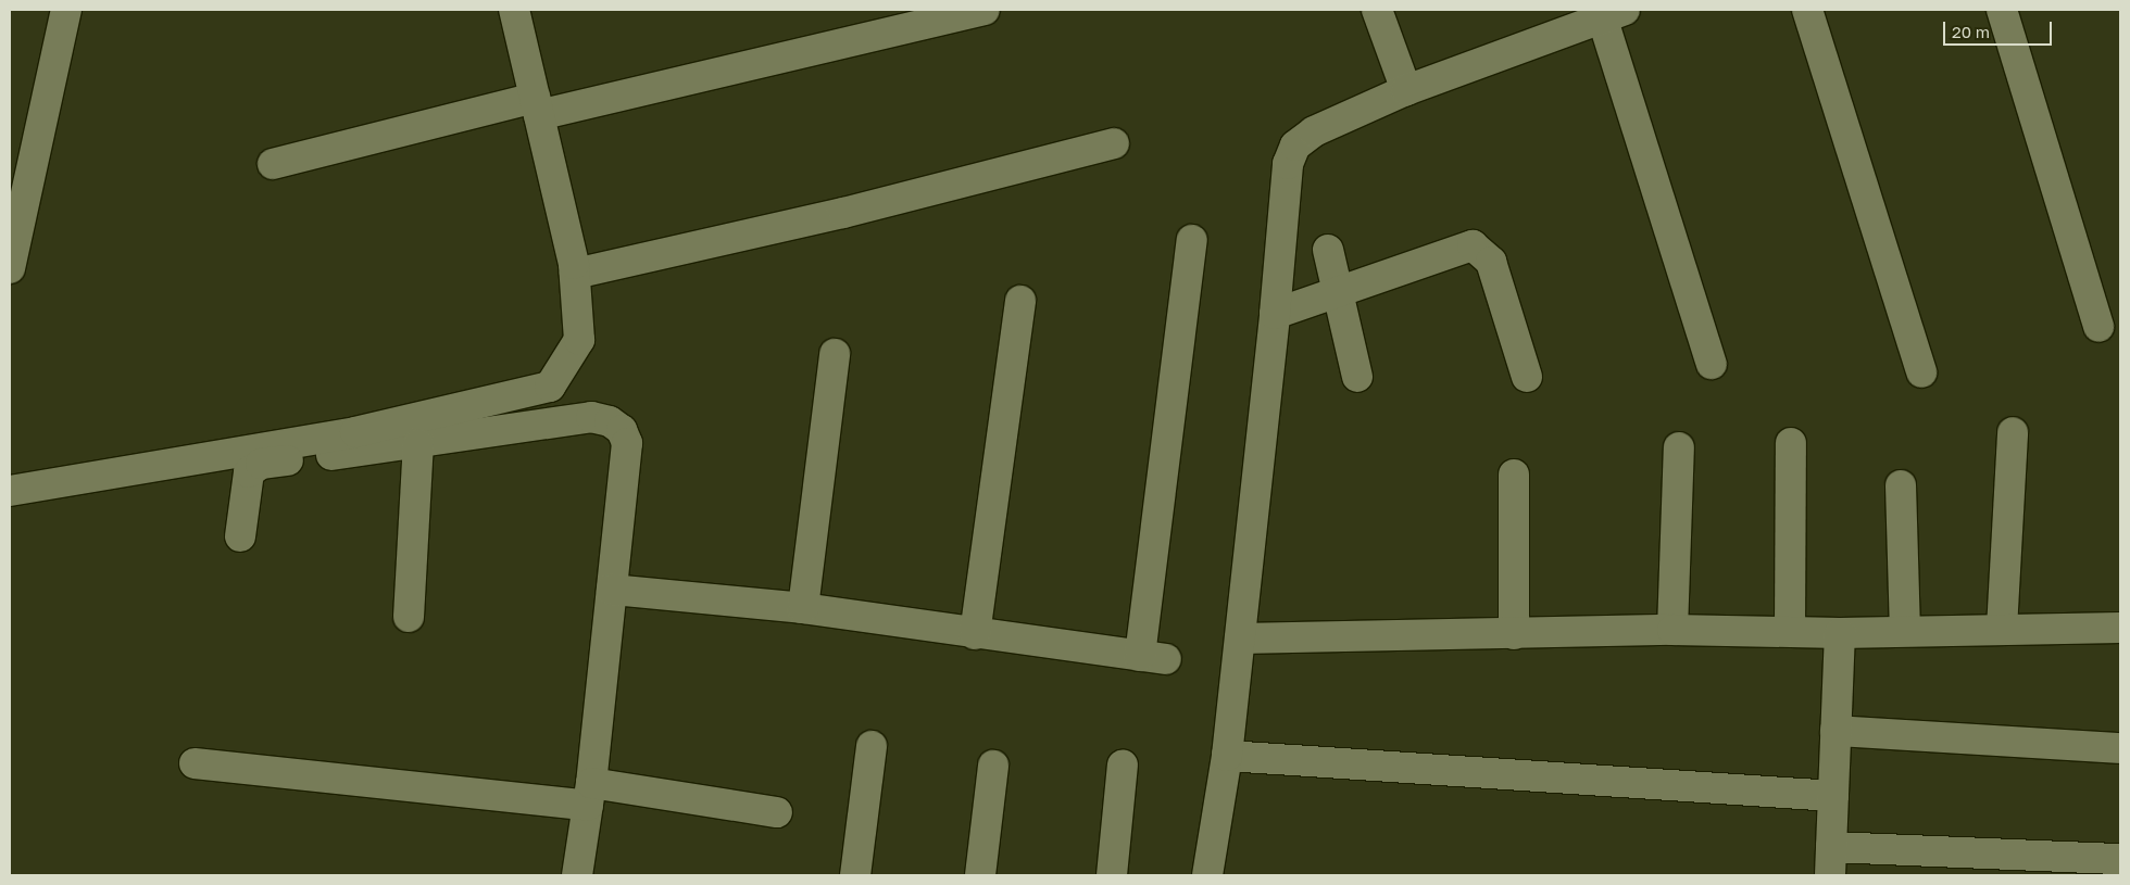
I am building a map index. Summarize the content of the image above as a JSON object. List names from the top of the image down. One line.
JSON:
{"scale_bar":"20 m"}
